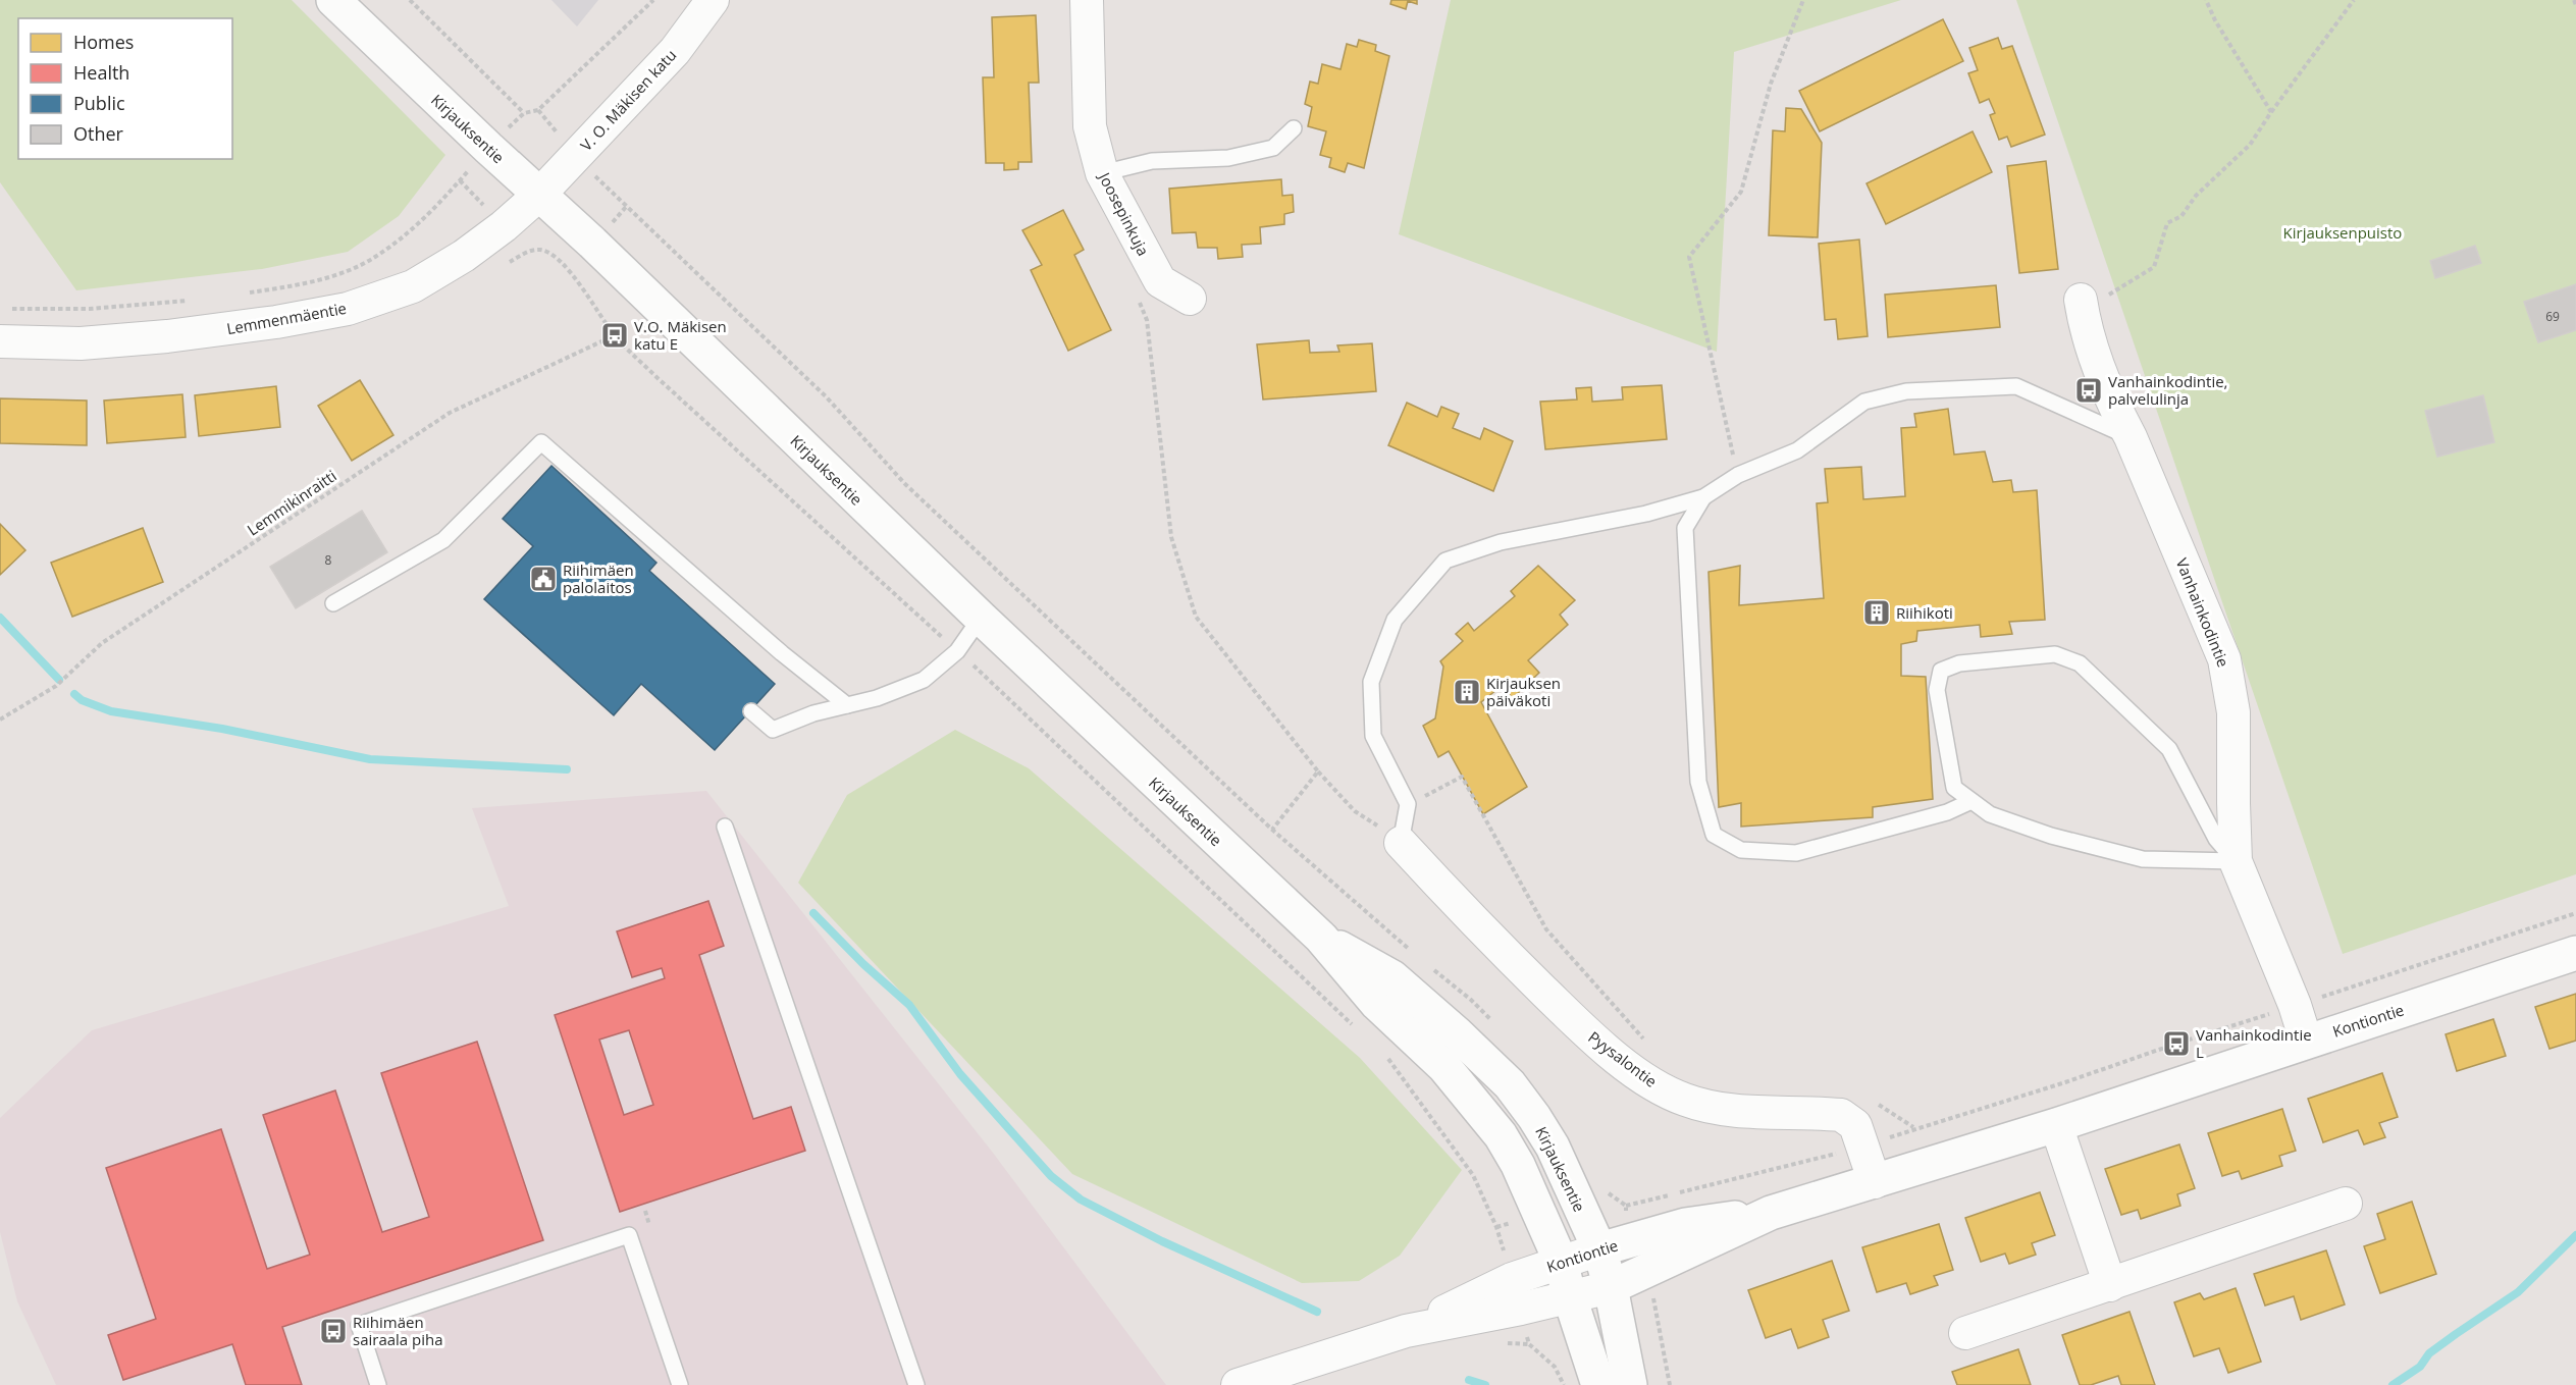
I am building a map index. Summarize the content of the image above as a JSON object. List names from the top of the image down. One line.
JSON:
{"streets":{"street":["V. O. Mäkisen katu","Kirjauksentie","Joosepinkuja","Lemmenmäentie","Vanhainkodintie","Kontiontie","Pyysalontie"],"path":["Lemmikinraitti"]},"crossings":[["V. O. Mäkisen katu","Kirjauksentie"],["V. O. Mäkisen katu","Lemmenmäentie"],["Kirjauksentie","Lemmenmäentie"],["Kirjauksentie","Kontiontie"],["Vanhainkodintie","Kontiontie"],["Kontiontie","Pyysalontie"]],"parks":["Kirjauksenpuisto"],"places":{"bus stop":["V.O. Mäkisen katu E","Vanhainkodintie, palvelulinja","Vanhainkodintie L","Riihimäen sairaala piha"],"public building":["Riihimäen palolaitos"],"building":["Riihikoti","Kirjauksen päiväkoti"]},"house_numbers":["69","8"],"legend":["Homes","Health","Public","Other"]}
